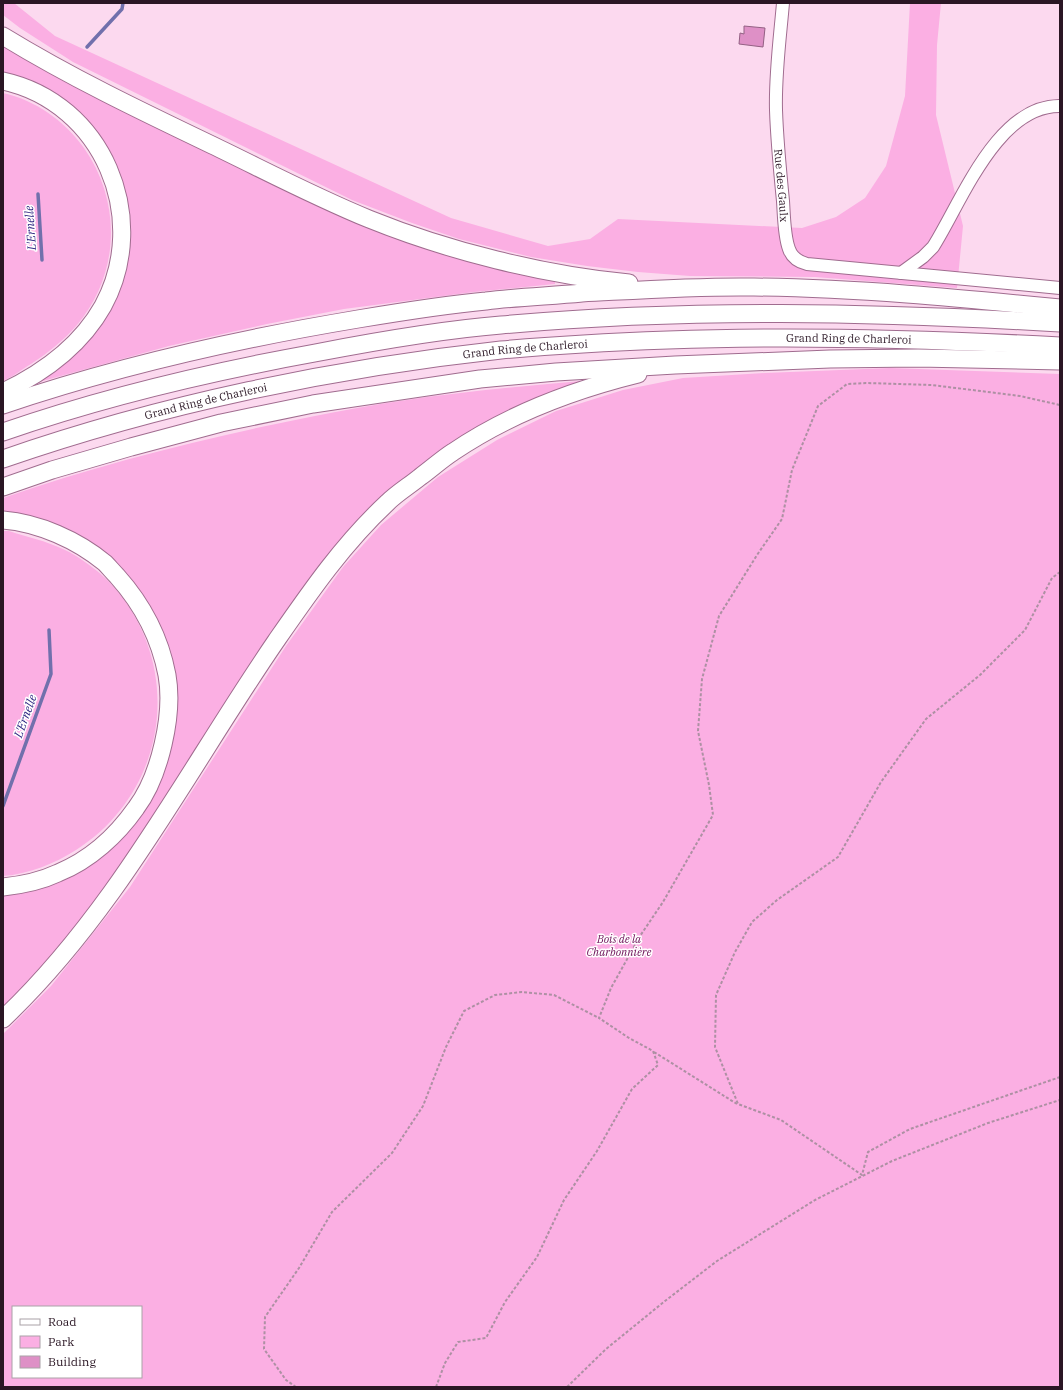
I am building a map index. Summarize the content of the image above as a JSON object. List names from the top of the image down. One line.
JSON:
{"streets":{"highway":["Grand Ring de Charleroi"],"street":["Rue des Gaulx"]},"water":["L'Ernelle"],"parks":["Bois de la Charbonnière"],"legend":["Road","Park","Building"]}
